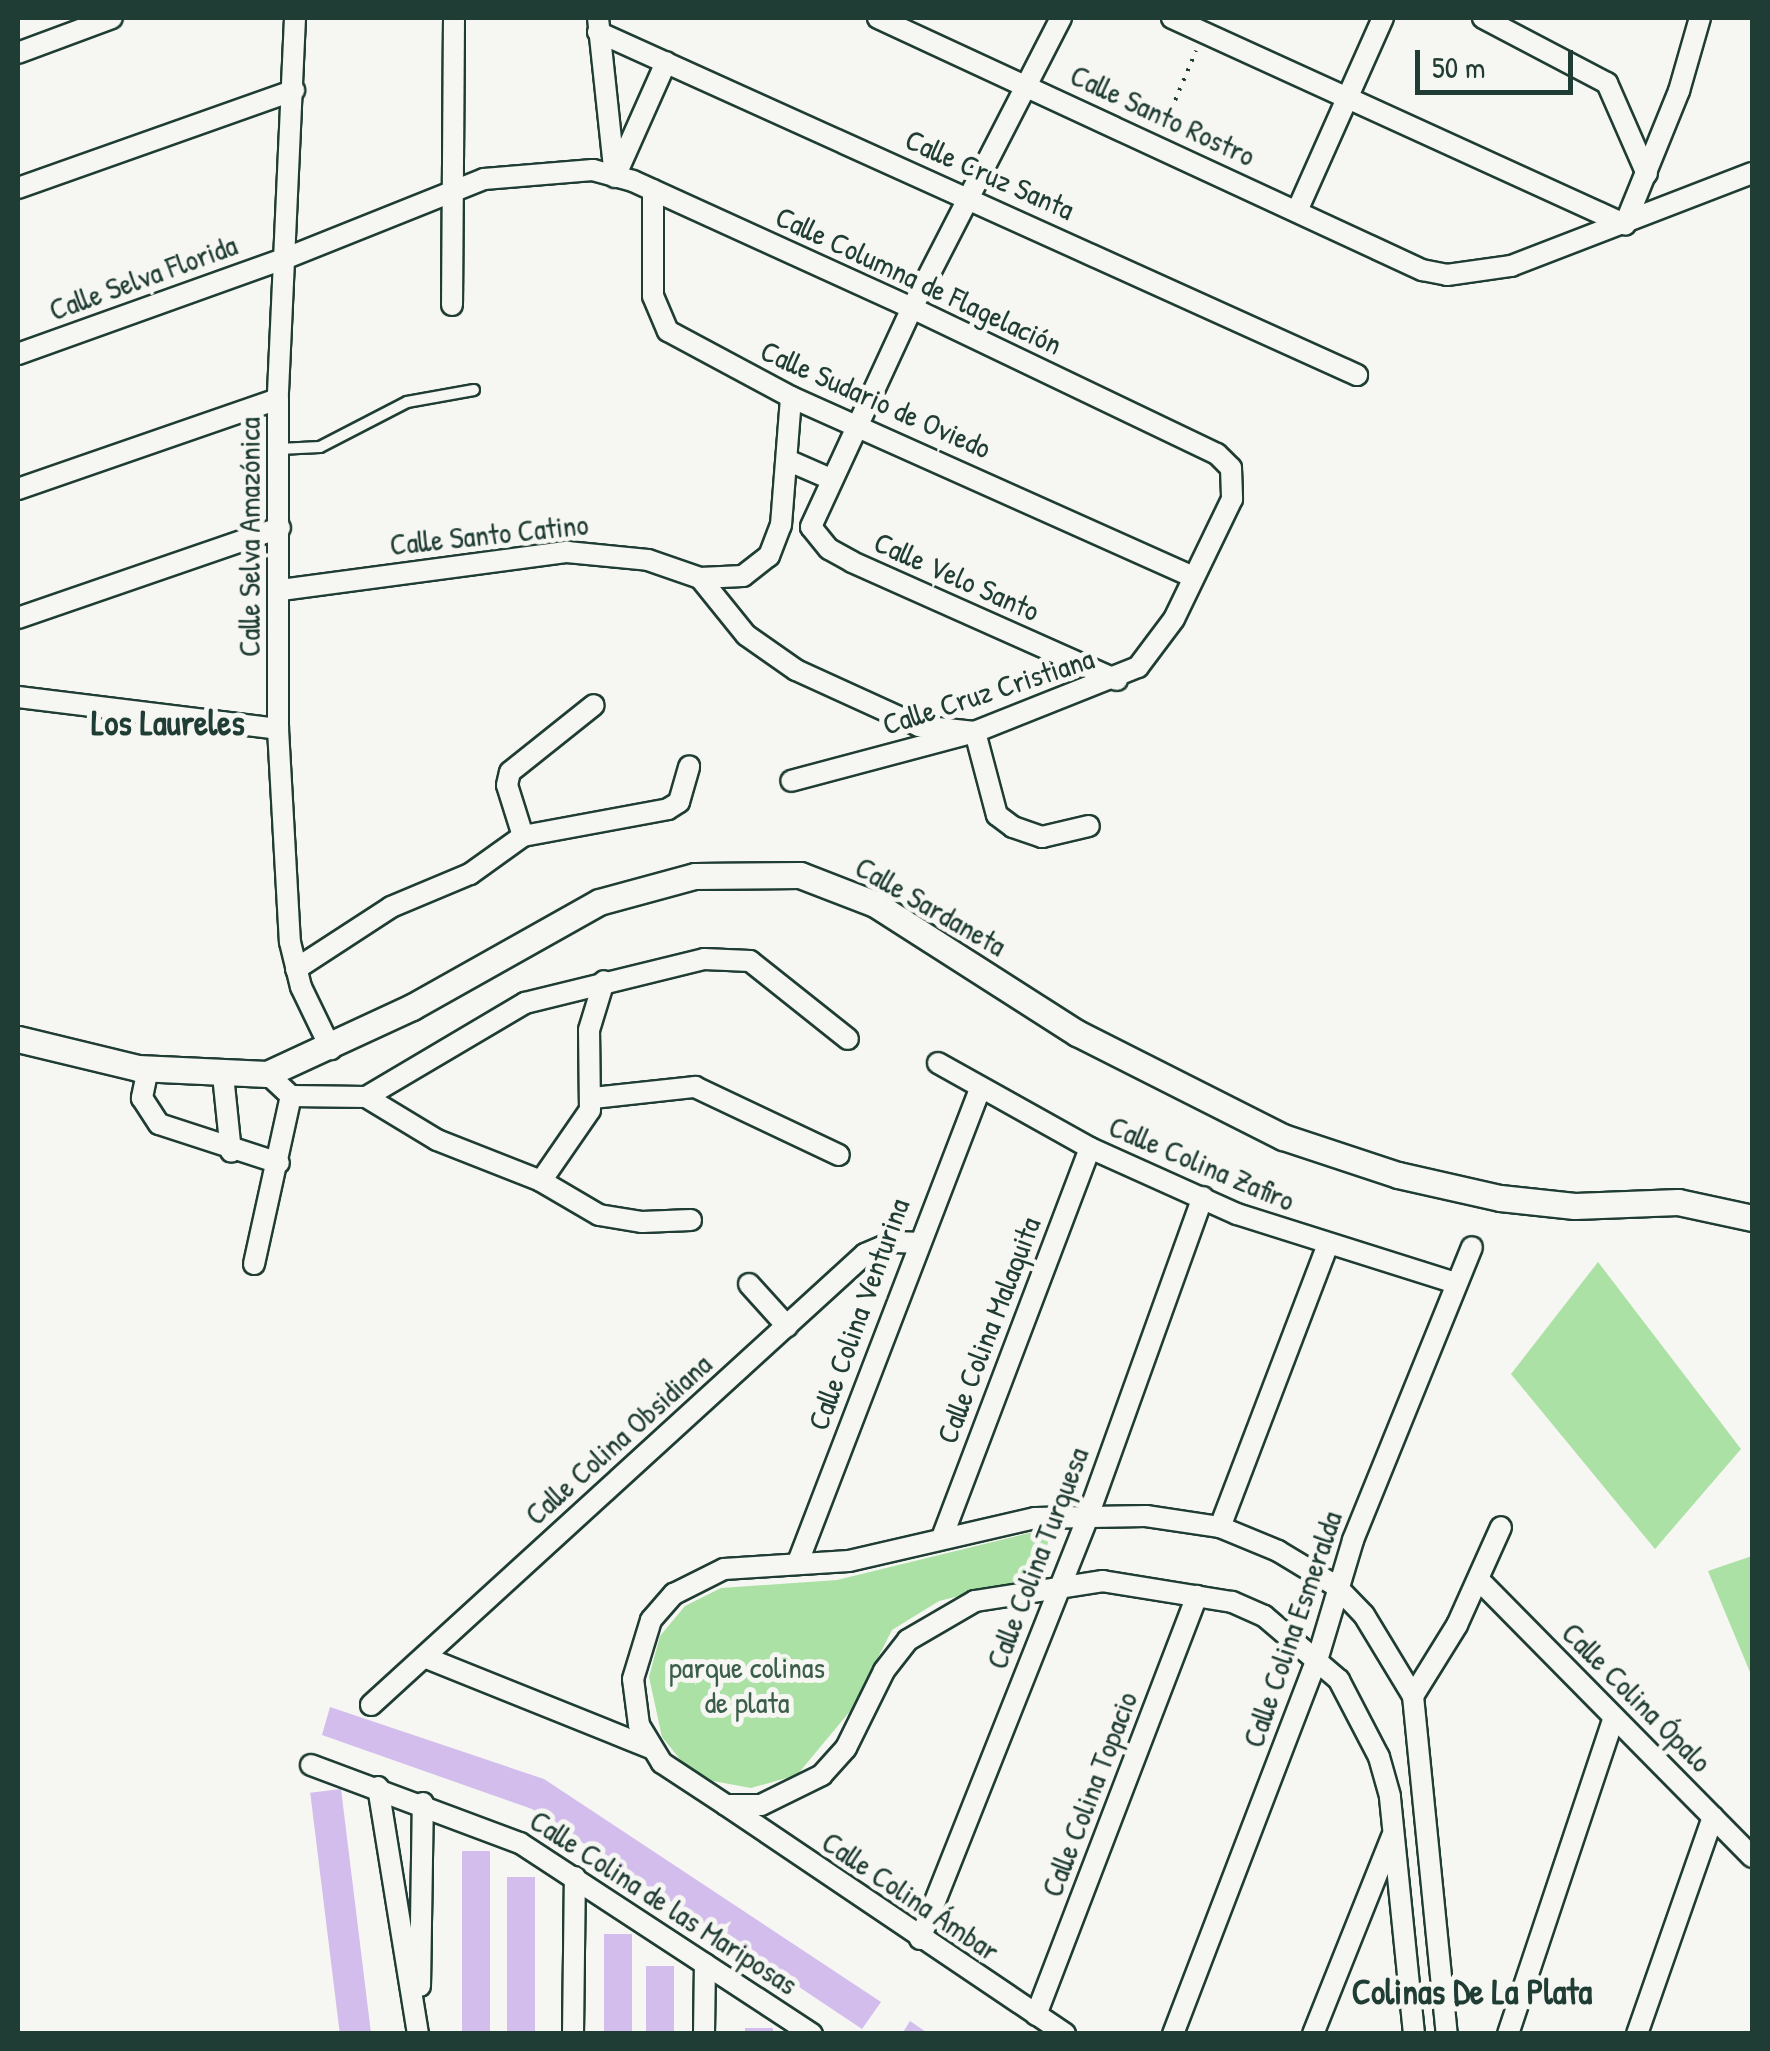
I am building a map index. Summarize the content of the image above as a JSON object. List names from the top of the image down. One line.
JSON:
{"streets":{"street":["Calle Santo Rostro","Calle Cruz Santa","Calle Selva Florida","Calle Columna de Flagelación","Calle Sudario de Oviedo","Calle Santo Catino","Calle Selva Amazónica","Calle Velo Santo","Calle Cruz Cristiana","Calle Sardaneta","Calle Colina Zafiro","Calle Colina Venturina","Calle Colina Malaquita","Calle Colina Obsidiana","Calle Colina Turquesa","Calle Colina Esmeralda","Calle Colina Ópalo","Calle Colina Topacio","Calle Colina Ámbar","Calle Colina de las Mariposas"]},"crossings":[["Calle Selva Florida","Calle Columna de Flagelación"],["Calle Selva Florida","Calle Selva Amazónica"],["Calle Columna de Flagelación","Calle Sudario de Oviedo"],["Calle Columna de Flagelación","Calle Cruz Cristiana"],["Calle Sudario de Oviedo","Calle Cruz Cristiana"],["Calle Santo Catino","Calle Selva Amazónica"],["Calle Selva Amazónica","Calle Sardaneta"],["Calle Velo Santo","Calle Cruz Cristiana"],["Calle Colina Zafiro","Calle Colina Venturina"],["Calle Colina Zafiro","Calle Colina Malaquita"],["Calle Colina Zafiro","Calle Colina Turquesa"],["Calle Colina Zafiro","Calle Colina Esmeralda"],["Calle Colina Venturina","Calle Colina Obsidiana"],["Calle Colina Turquesa","Calle Colina Ámbar"],["Calle Colina Topacio","Calle Colina Ámbar"]],"districts":["Los Laureles","Colinas De La Plata"],"parks":["parque colinas de plata"],"scale_bar":"50 m"}
